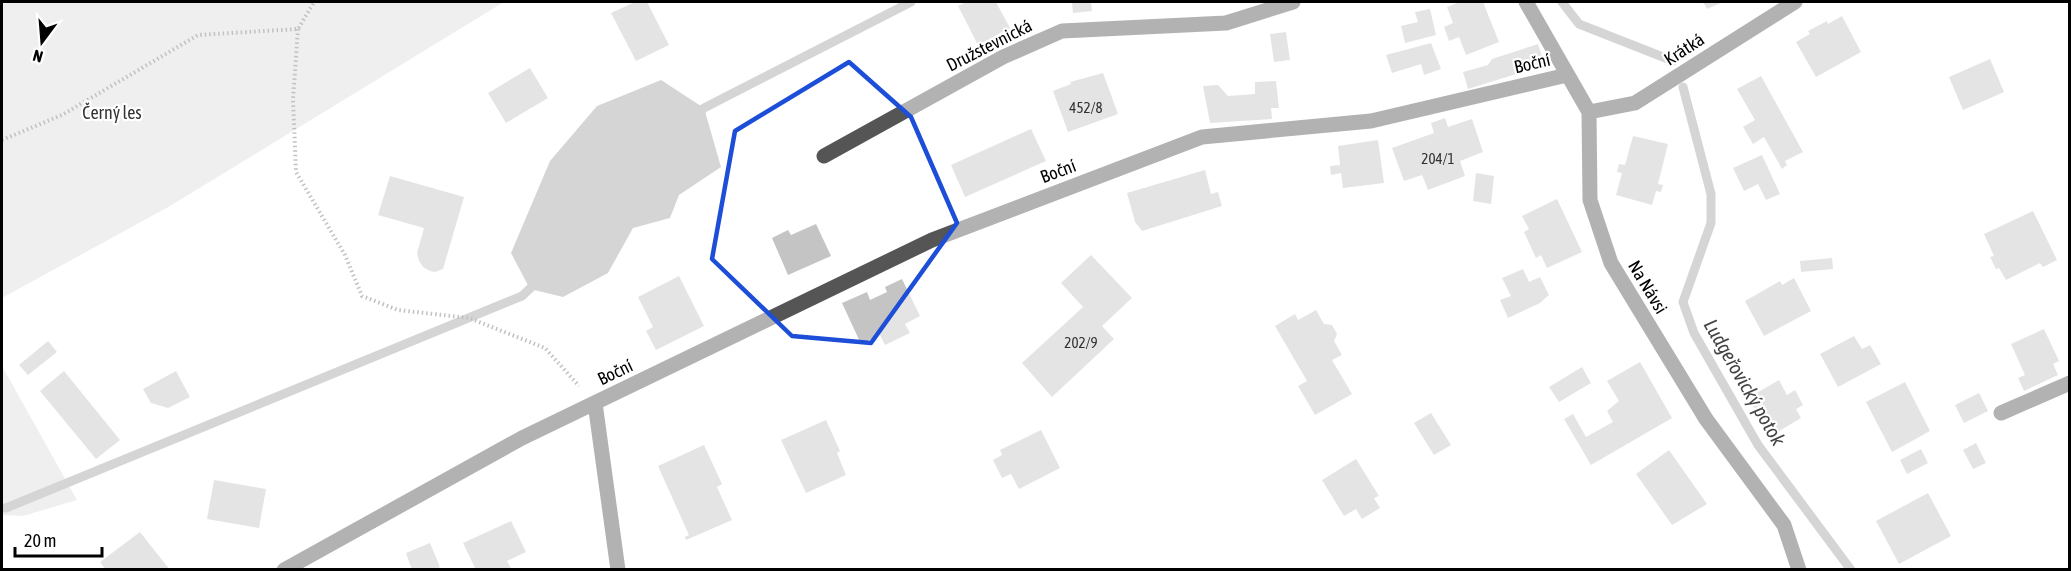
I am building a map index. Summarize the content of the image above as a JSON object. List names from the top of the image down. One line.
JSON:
{"streets":{"street":["Družstevnická","Krátká","Boční","Na Návsi"]},"crossings":[["Krátká","Na Návsi"]],"water":["Ludgeřovický potok"],"parks":["Černý les"],"house_numbers":["452/8","204/1","202/9"],"scale_bar":"20 m","north":"bottom"}
